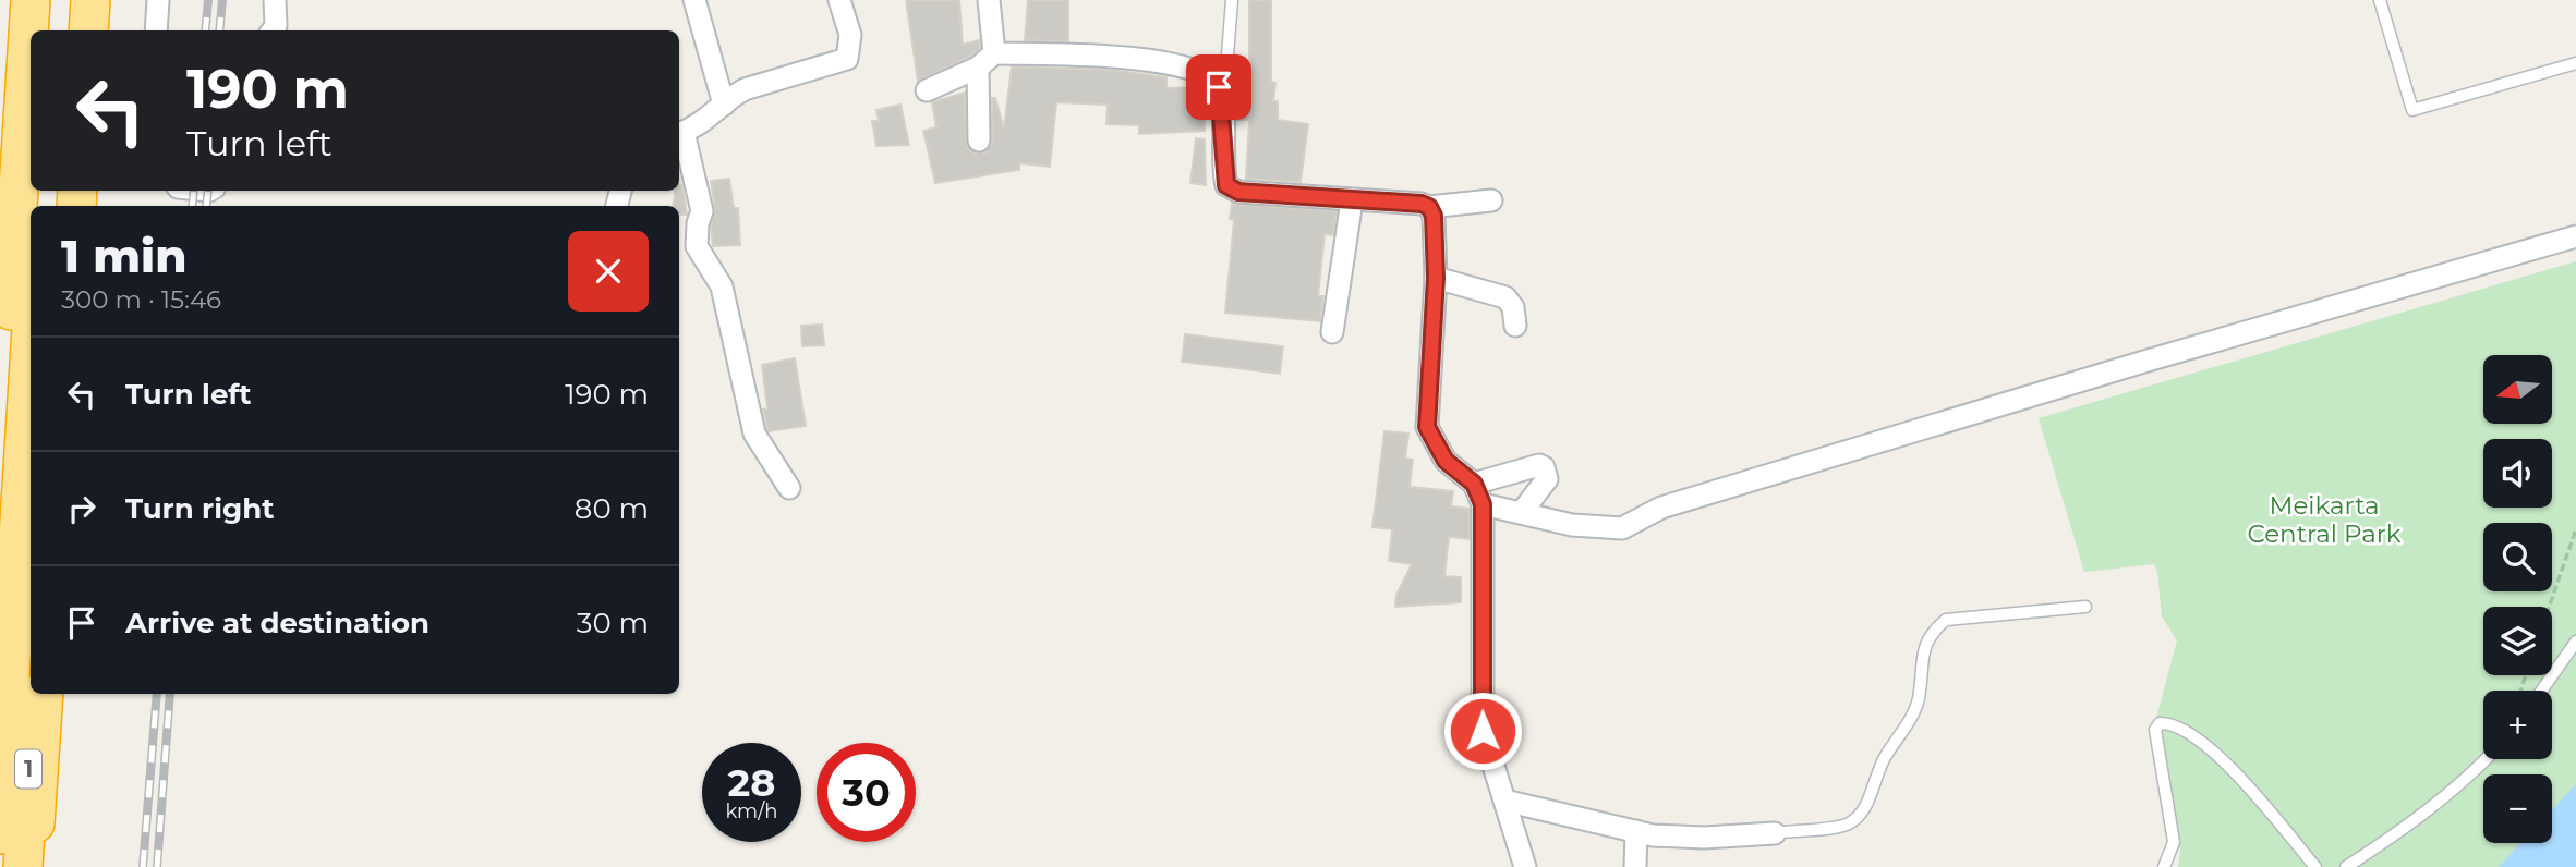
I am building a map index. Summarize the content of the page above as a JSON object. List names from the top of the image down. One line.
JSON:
{"streets":{"highway":["1"]},"parks":["Meikarta Central Park"],"north":"left","page":{"turn":["190 m","Turn left"],"heading":["1 min","300 m · 15:46"],"list":[{"name":"Turn left","value":"190 m"},{"name":"Turn right","value":"80 m"},{"name":"Arrive at destination","value":"30 m"}],"map_buttons":["+","−"],"speed":"28 km/h","limit":"30"}}
